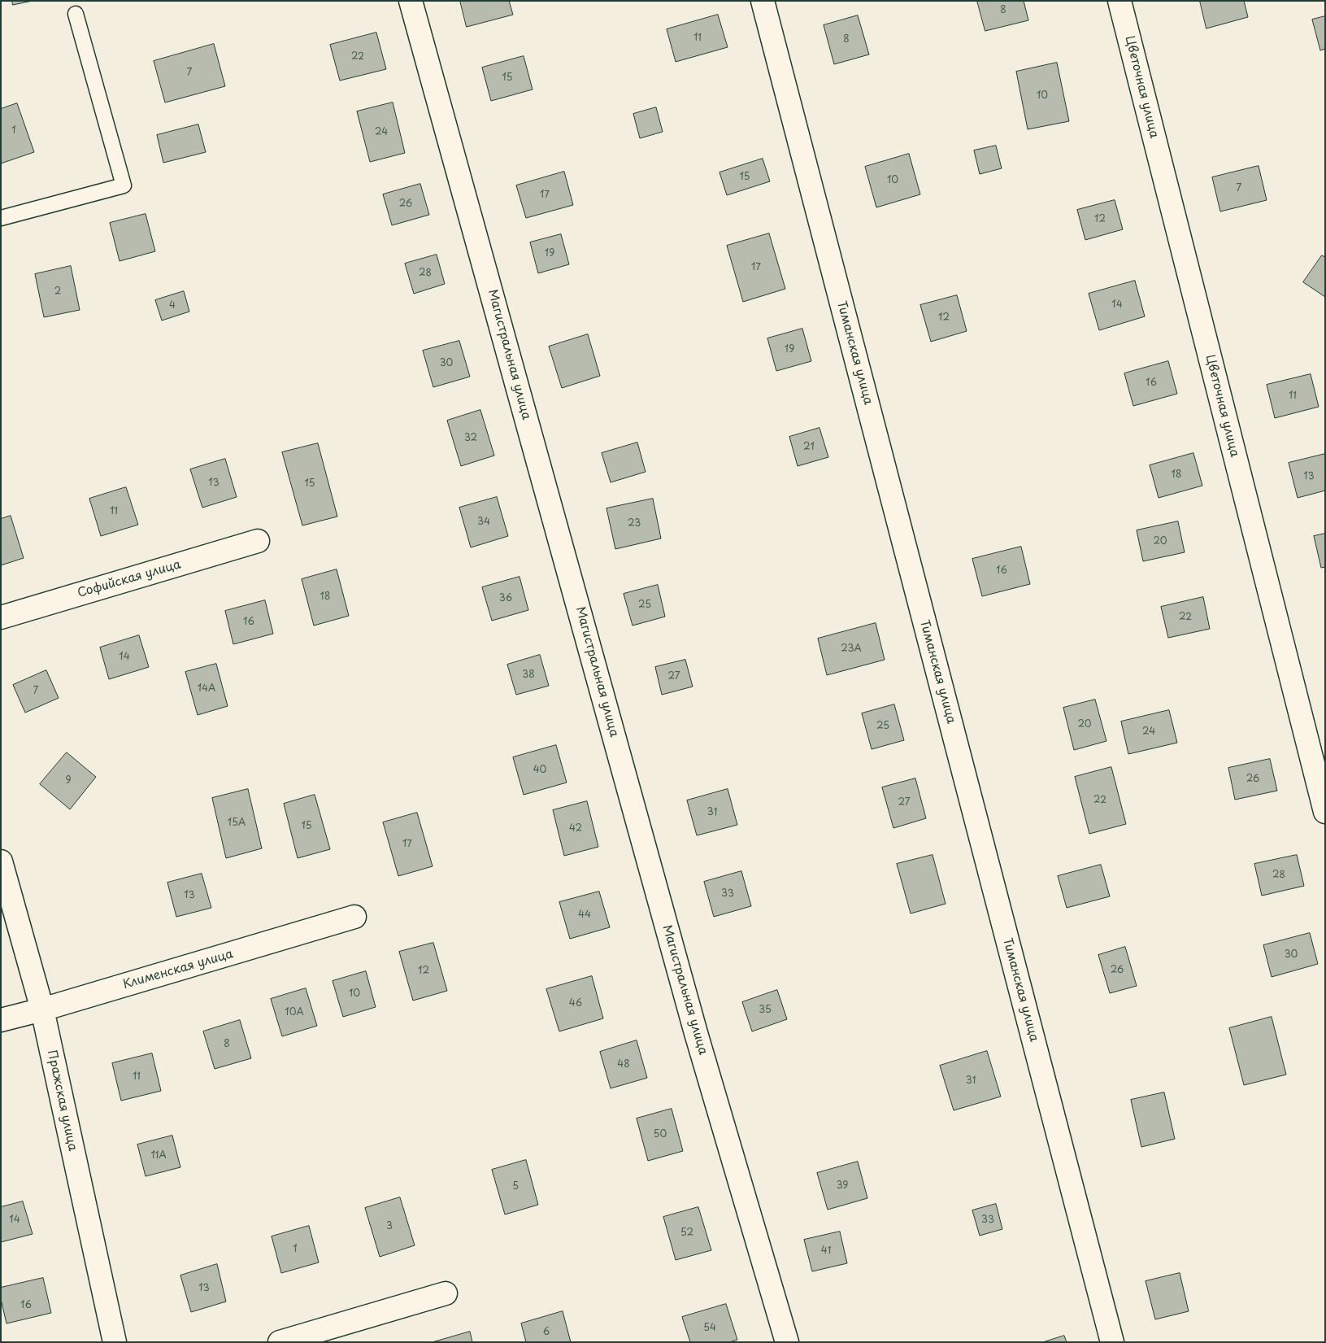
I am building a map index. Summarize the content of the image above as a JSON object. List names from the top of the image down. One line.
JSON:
{"streets":{"street":["Цветочная улица","Тиманская улица","Магистральная улица","Софийская улица","Клименская улица","Пражская улица"]},"crossings":[["Клименская улица","Пражская улица"]],"house_numbers":["8","11","8","22","7","15","10","1","24","15","10","7","17","26","12","19","17","28","2","14","4","12","19","30","16","11","32","21","18","13","13","15","11","34","23","20","16","18","36","25","22","16","23А","14","38","27","14А","7","20","25","24","40","26","9","22","27","31","15А","15","42","17","28","33","13","44","30","26","12","10","46","35","10А","8","48","11","31","50","11А","39","5","14","33","3","52","1","41","13","16","54","6"]}
